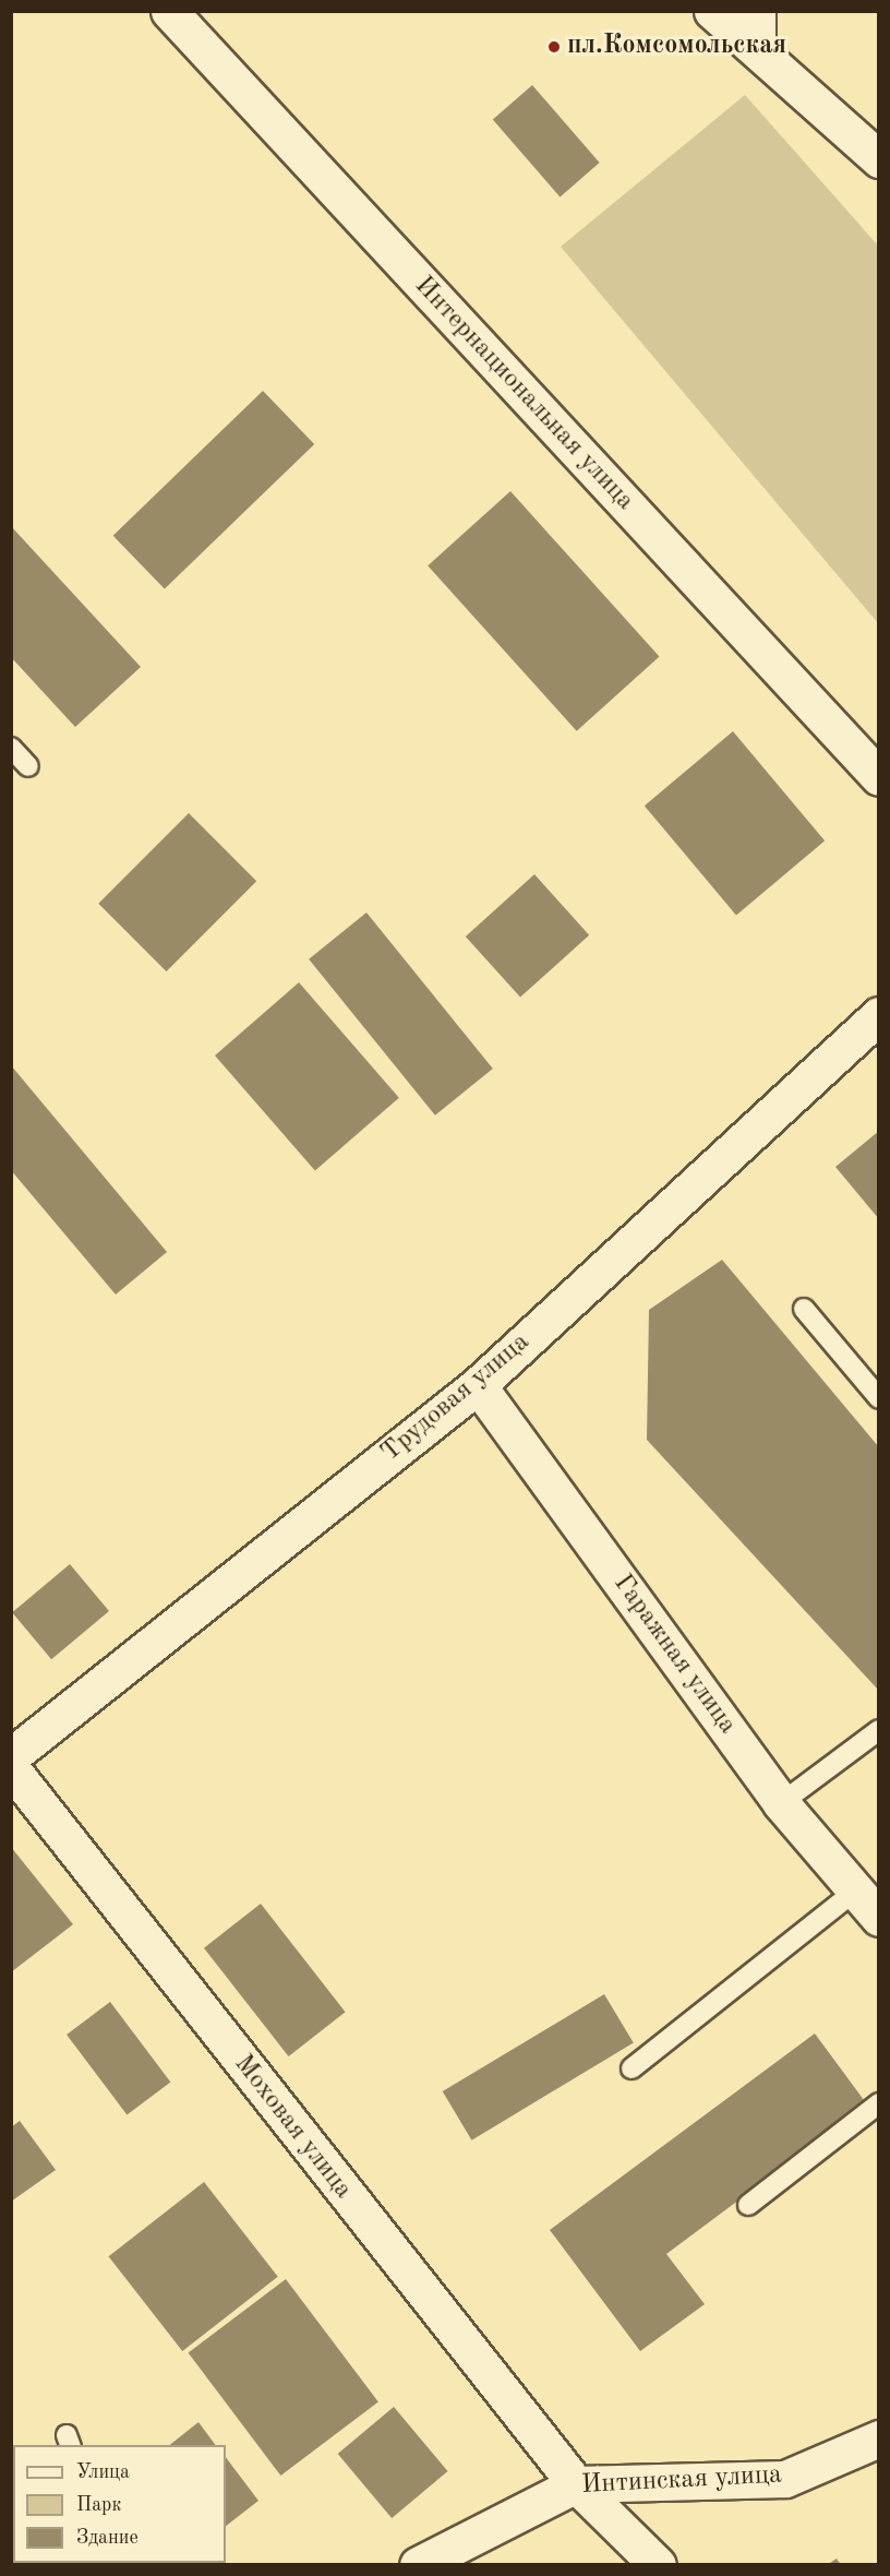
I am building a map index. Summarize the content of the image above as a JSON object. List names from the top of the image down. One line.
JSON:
{"streets":{"street":["Интернациональная улица","Трудовая улица","Гаражная улица","Моховая улица","Интинская улица"]},"crossings":[["Трудовая улица","Гаражная улица"],["Моховая улица","Интинская улица"]],"places":["пл.Комсомольская"],"legend":["Улица","Парк","Здание"]}
